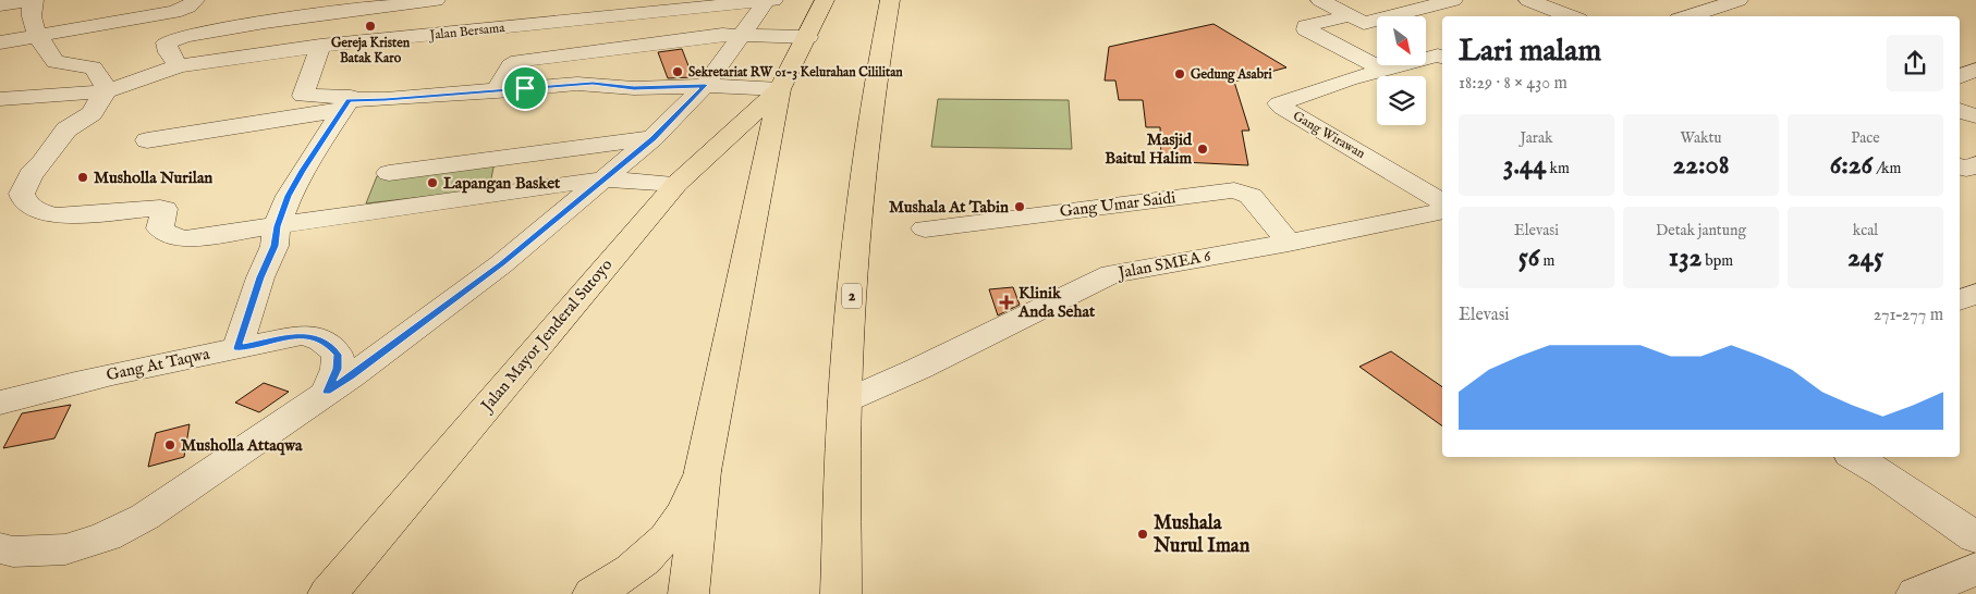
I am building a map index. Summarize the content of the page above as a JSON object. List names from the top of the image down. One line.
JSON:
{"streets":{"highway":["2","Jalan Mayor Jenderal Sutoyo"],"street":["Jalan Bersama","Gang Wirawan","Gang Umar Saidi","Jalan SMEA 6","Gang At Taqwa"]},"crossings":[["Gang Umar Saidi","Jalan SMEA 6"],["Jalan SMEA 6","2"]],"places":{"other":["Gereja Kristen Batak Karo","Sekretariat RW 01-3 Kelurahan Cililitan","Gedung Asabri","Masjid Baitul Halim","Musholla Nurilan","Lapangan Basket","Mushala At Tabin","Musholla Attaqwa","Mushala Nurul Iman"],"health":["Klinik Anda Sehat"]},"north":"bottom right","page":{"heading":["Lari malam","18:29 · 8 × 430 m"],"stats":[["Jarak","3.44 km"],["Waktu","22:08"],["Pace","6:26 /km"],["Elevasi","56 m"],["Detak jantung","132 bpm"],["kcal","245"]],"chart":["Elevasi","271–277 m"]}}
